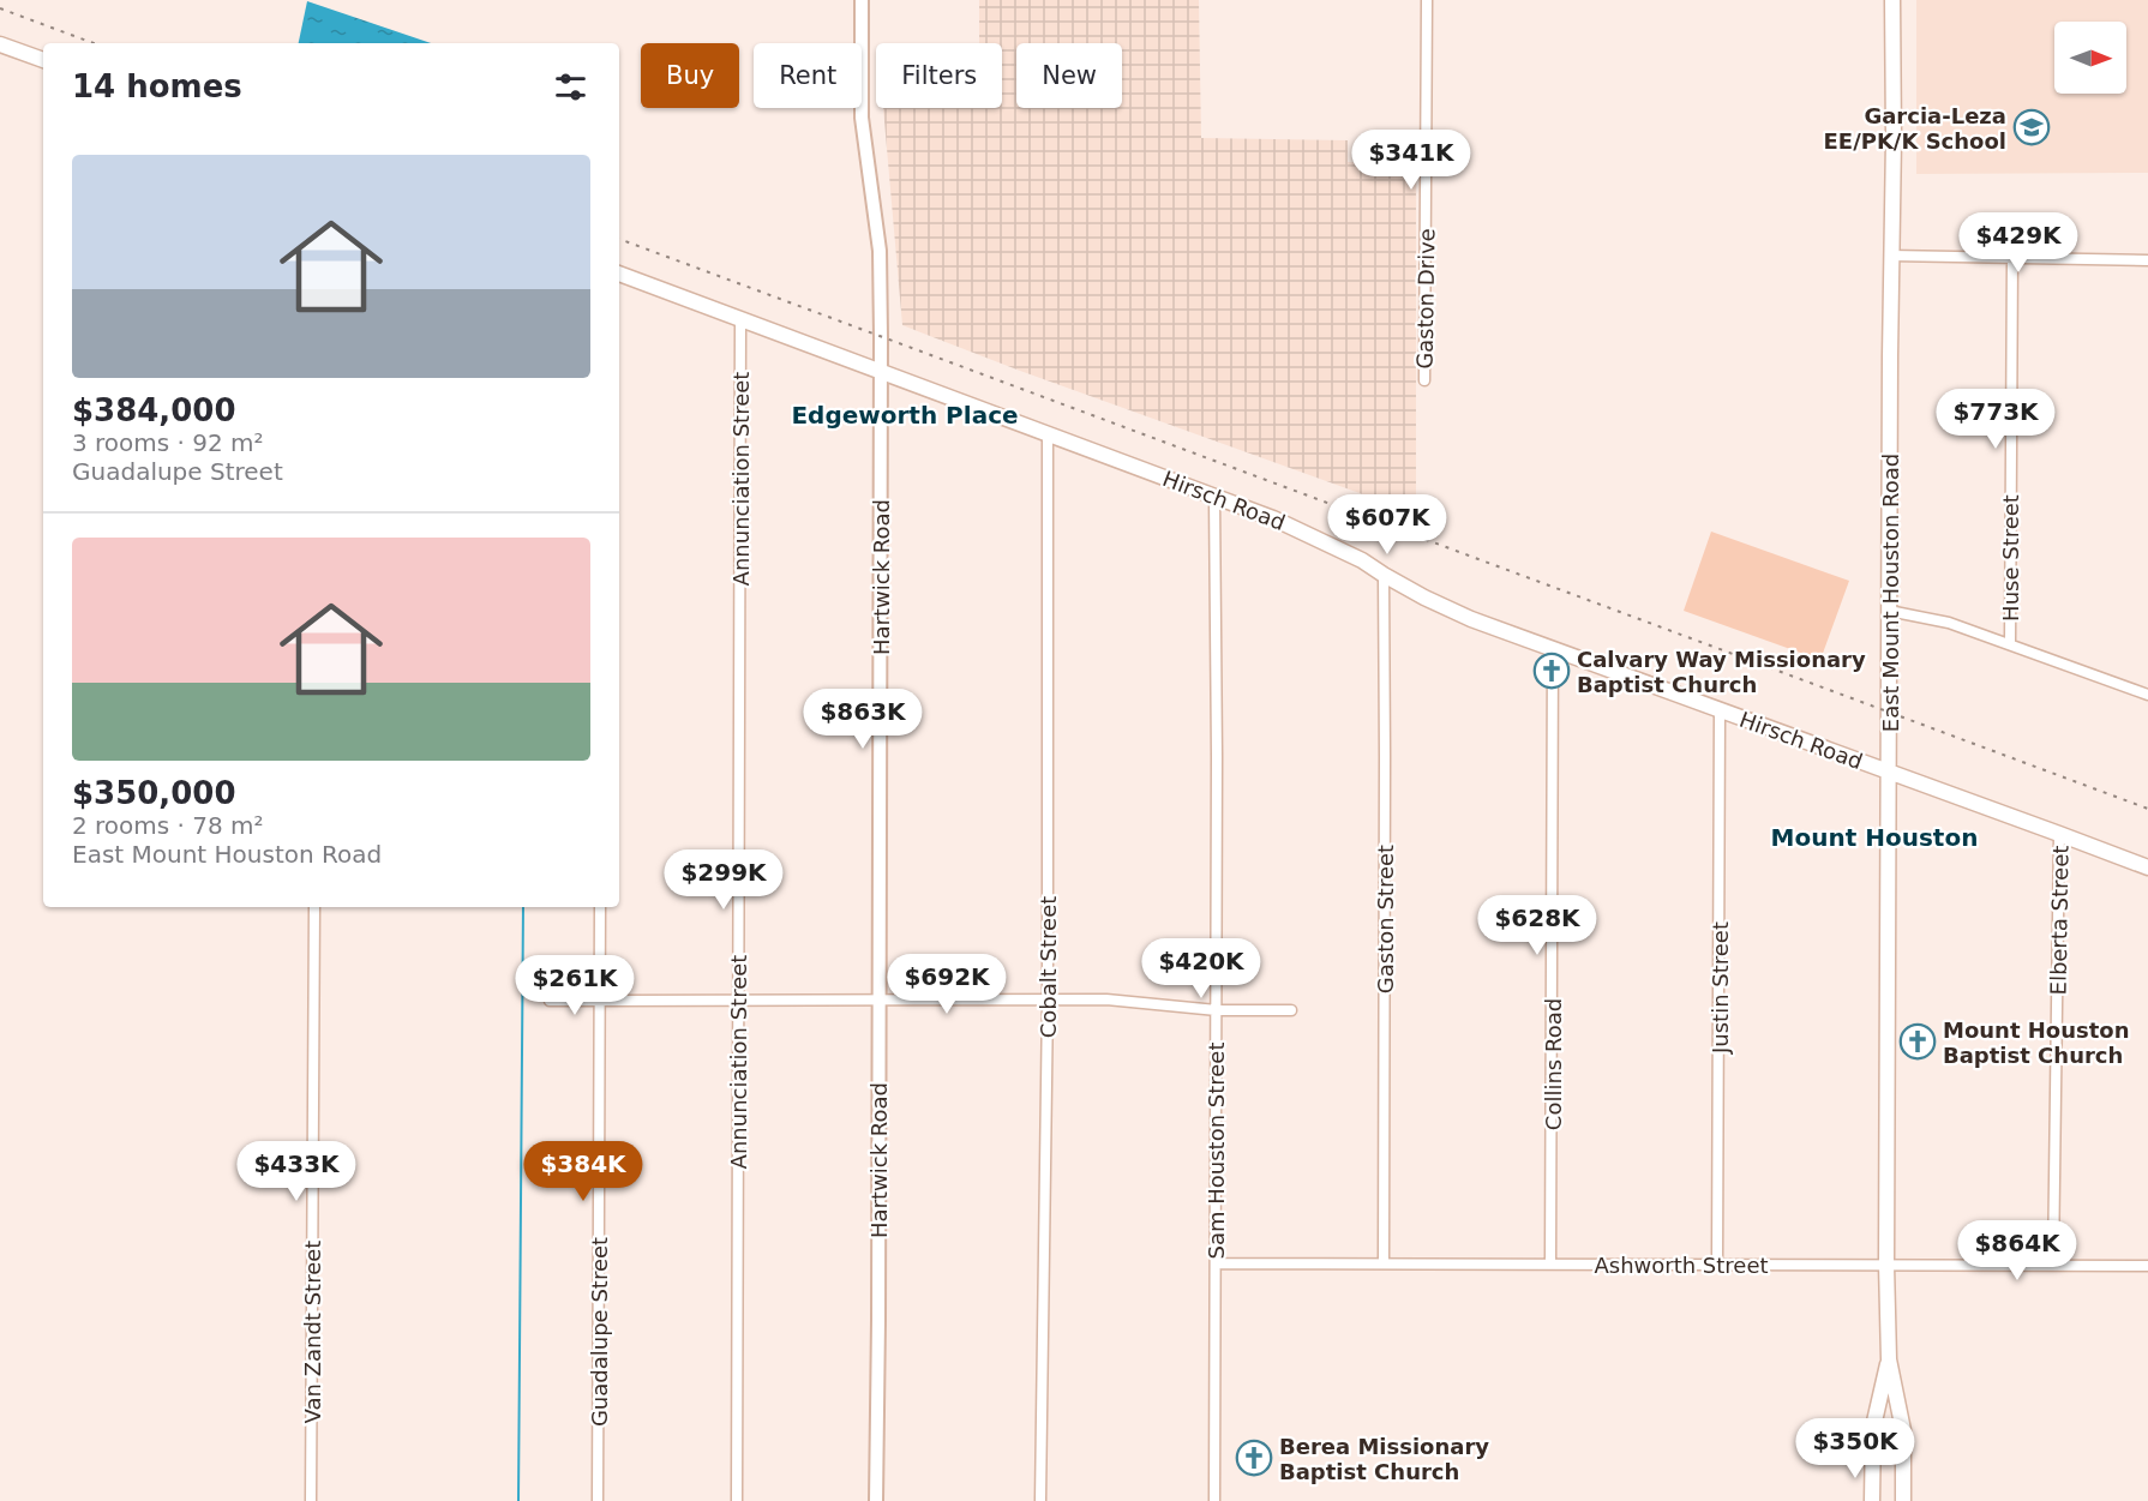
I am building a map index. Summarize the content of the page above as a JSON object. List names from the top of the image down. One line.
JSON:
{"streets":{"main road":["Hirsch Road","East Mount Houston Road"],"street":["Gaston Drive","Annunciation Street","Huse Street","Hartwick Road","Gaston Street","Elberta Street","Cobalt Street","Justin Street","Collins Road","Sam Houston Street","Ashworth Street","Van Zandt Street","Guadalupe Street"]},"crossings":[["Annunciation Street","Hirsch Road"],["Hirsch Road","Hartwick Road"],["Hirsch Road","East Mount Houston Road"],["Hirsch Road","Gaston Street"],["Hirsch Road","Elberta Street"],["Hirsch Road","Cobalt Street"],["Hirsch Road","Justin Street"],["Hirsch Road","Collins Road"],["Hirsch Road","Sam Houston Street"],["East Mount Houston Road","Ashworth Street"],["Gaston Street","Ashworth Street"],["Elberta Street","Ashworth Street"],["Justin Street","Ashworth Street"],["Collins Road","Ashworth Street"],["Sam Houston Street","Ashworth Street"]],"districts":["Edgeworth Place","Mount Houston"],"places":{"school or university":["Garcia-Leza EE/PK/K School"],"church":["Calvary Way Missionary Baptist Church","Mount Houston Baptist Church","Berea Missionary Baptist Church"]},"north":"right","page":{"chip":["Buy","Rent","Filters","New"],"heading":"14 homes","price":["$341K","$429K","$773K","$607K","$863K","$299K","$628K","$420K","$692K","$261K","$433K","$384K","$864K","$350K"],"list":[{"name":"$384,000","note":"3 rooms · 92 m² · Guadalupe Street"},{"name":"$350,000","note":"2 rooms · 78 m² · East Mount Houston Road"}]}}
